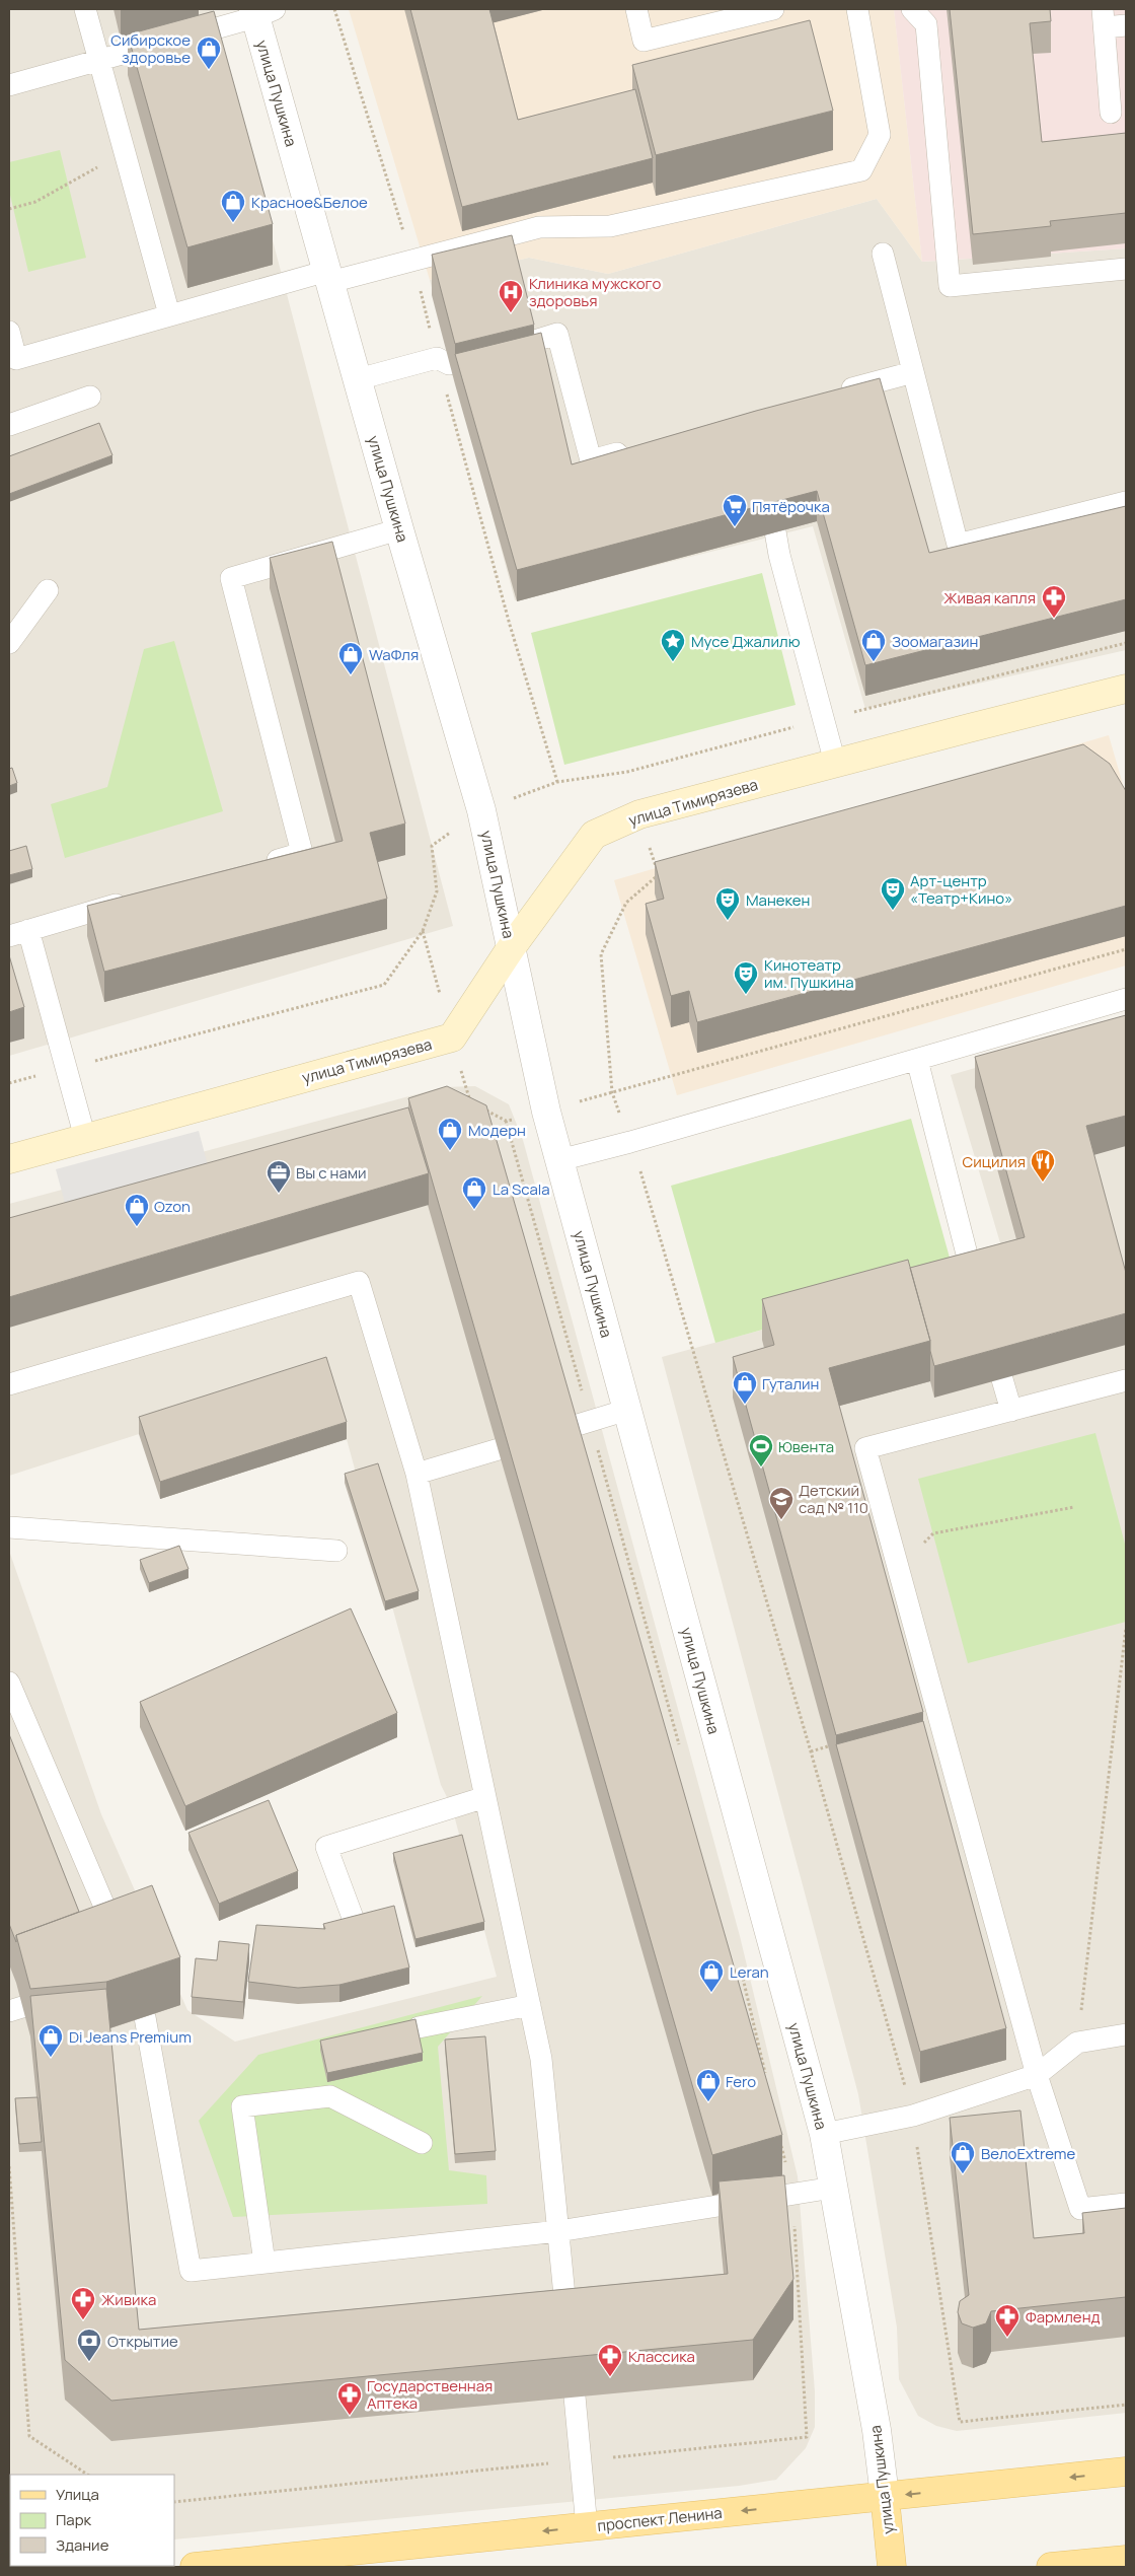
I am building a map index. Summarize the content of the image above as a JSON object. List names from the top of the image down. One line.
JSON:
{"streets":{"main road":["улица Пушкина","проспект Ленина"],"street":["улица Тимирязева"]},"crossings":[["улица Пушкина","улица Тимирязева"],["улица Пушкина","проспект Ленина"]],"one_way":["проспект Ленина"],"places":{"shop":["Сибирское здоровье","Красное&Белое","Зоомагазин","WaФля","Модерн","La Scala","Ozon","Гуталин","Leran","Di Jeans Premium","Fero","ВелоExtreme"],"hospital":["Клиника мужского здоровья"],"supermarket":["Пятёрочка"],"pharmacy":["Живая капля","Живика","Фармленд","Классика","Государственная Аптека"],"place":["Мусе Джалилю"],"theatre":["Арт-центр «Театр+Кино»","Манекен","Кинотеатр им. Пушкина"],"restaurant":["Сицилия"],"office":["Вы с нами"],"sports":["Ювента"],"school or university":["Детский сад № 110"],"bank":["Открытие"]},"legend":["Улица","Парк","Здание"]}
